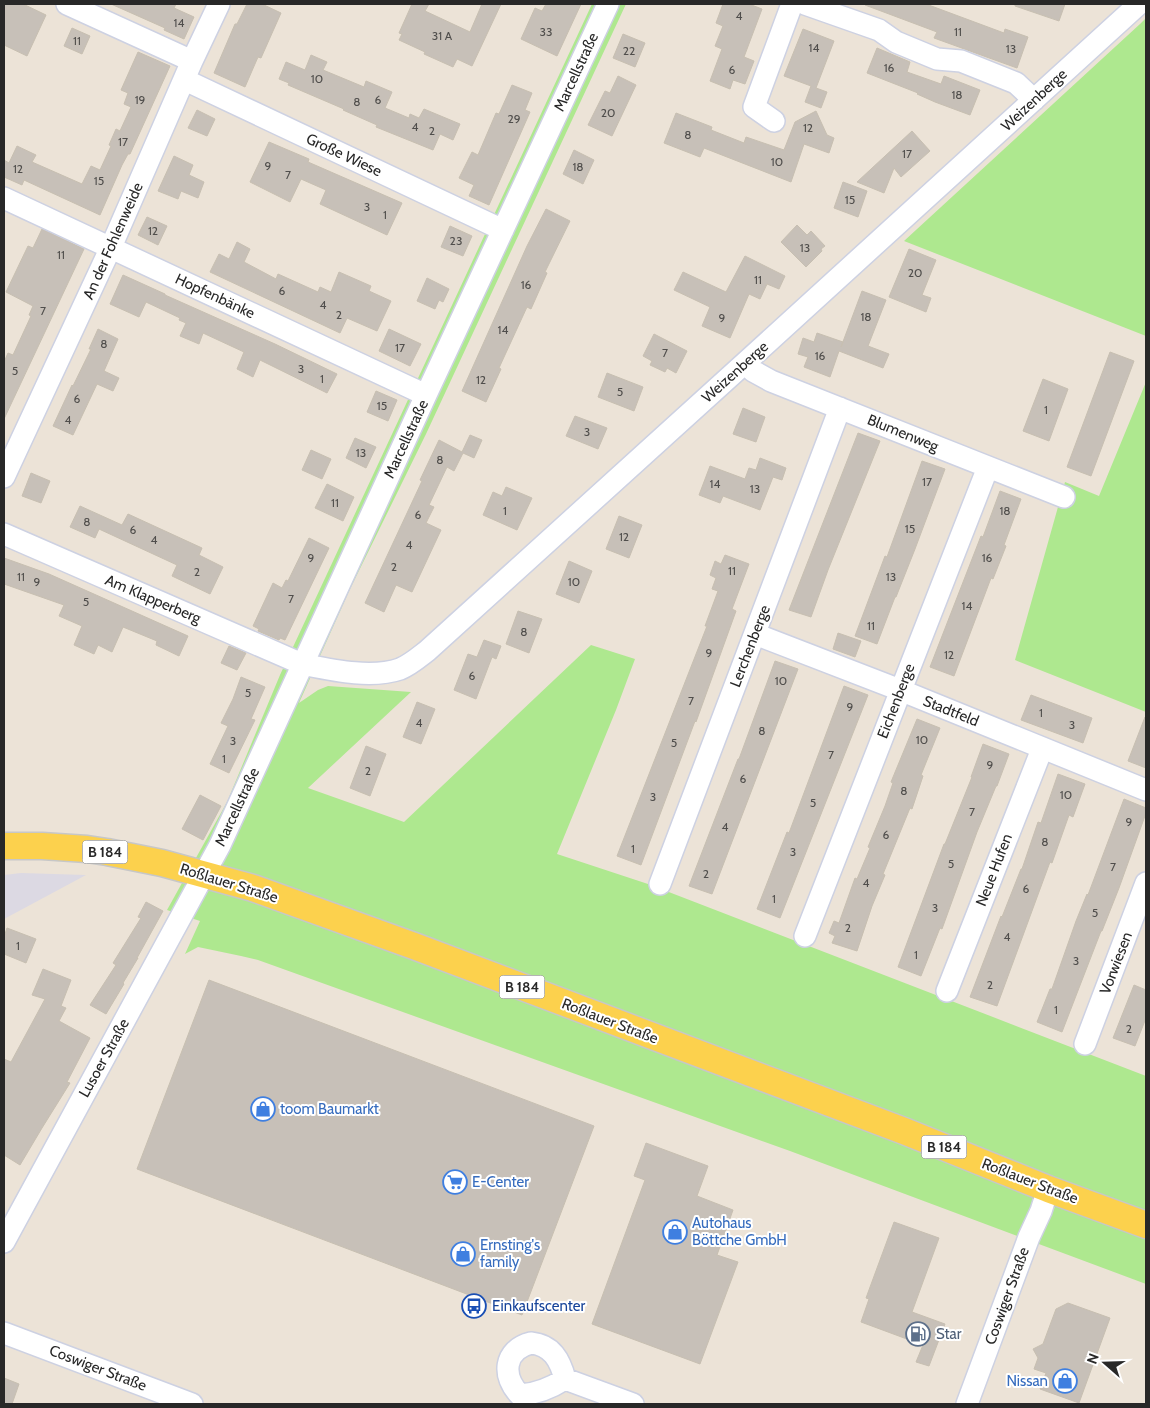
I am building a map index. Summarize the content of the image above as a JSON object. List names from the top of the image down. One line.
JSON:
{"streets":{"main road":["B 184","Roßlauer Straße"],"street":["Marcellstraße","Weizenberge","Große Wiese","An der Fohlenweide","Hopfenbänke","Blumenweg","Am Klapperberg","Lerchenberge","Eichenberge","Stadtfeld","Neue Hufen","Vorwiesen","Lusoer Straße","Coswiger Straße"]},"crossings":[["Marcellstraße","Weizenberge"],["Marcellstraße","Große Wiese"],["Marcellstraße","Hopfenbänke"],["Marcellstraße","Am Klapperberg"],["Marcellstraße","Roßlauer Straße"],["Marcellstraße","Lusoer Straße"],["Weizenberge","Blumenweg"],["Weizenberge","Am Klapperberg"],["Große Wiese","An der Fohlenweide"],["An der Fohlenweide","Hopfenbänke"],["Blumenweg","Lerchenberge"],["Blumenweg","Eichenberge"],["Lerchenberge","Stadtfeld"],["Eichenberge","Stadtfeld"],["Stadtfeld","Neue Hufen"],["Roßlauer Straße","Lusoer Straße"],["Roßlauer Straße","Coswiger Straße"]],"places":{"shop":["toom Baumarkt","Autohaus Böttche GmbH","Ernsting's family","Nissan"],"supermarket":["E-Center"],"bus stop":["Einkaufscenter"],"fuel station":["Star"]},"house_numbers":["4","14","33","11","31 A","11","14","13","22","16","6","10","18","19","6","8","20","29","4","12","2","8","17","17","10","9","18","12","7","15","15","3","1","12","23","13","11","20","11","16","6","4","7","2","18","9","14","8","17","7","16","3","5","1","12","5","6","15","1","4","3","13","8","17","14","13","11","1","18","6","8","15","6","12","4","4","9","16","2","11","2","11","13","9","10","7","5","14","11","8","9","12","6","10","5","7","9","1","4","3","8","10","3","5","7","1","9","2","6","8","10","3","5","7","9","4","6","8","1","3","5","7","2","4","6","1","3","5","2","4","1","1","3","2","1","2"],"north":"left"}
